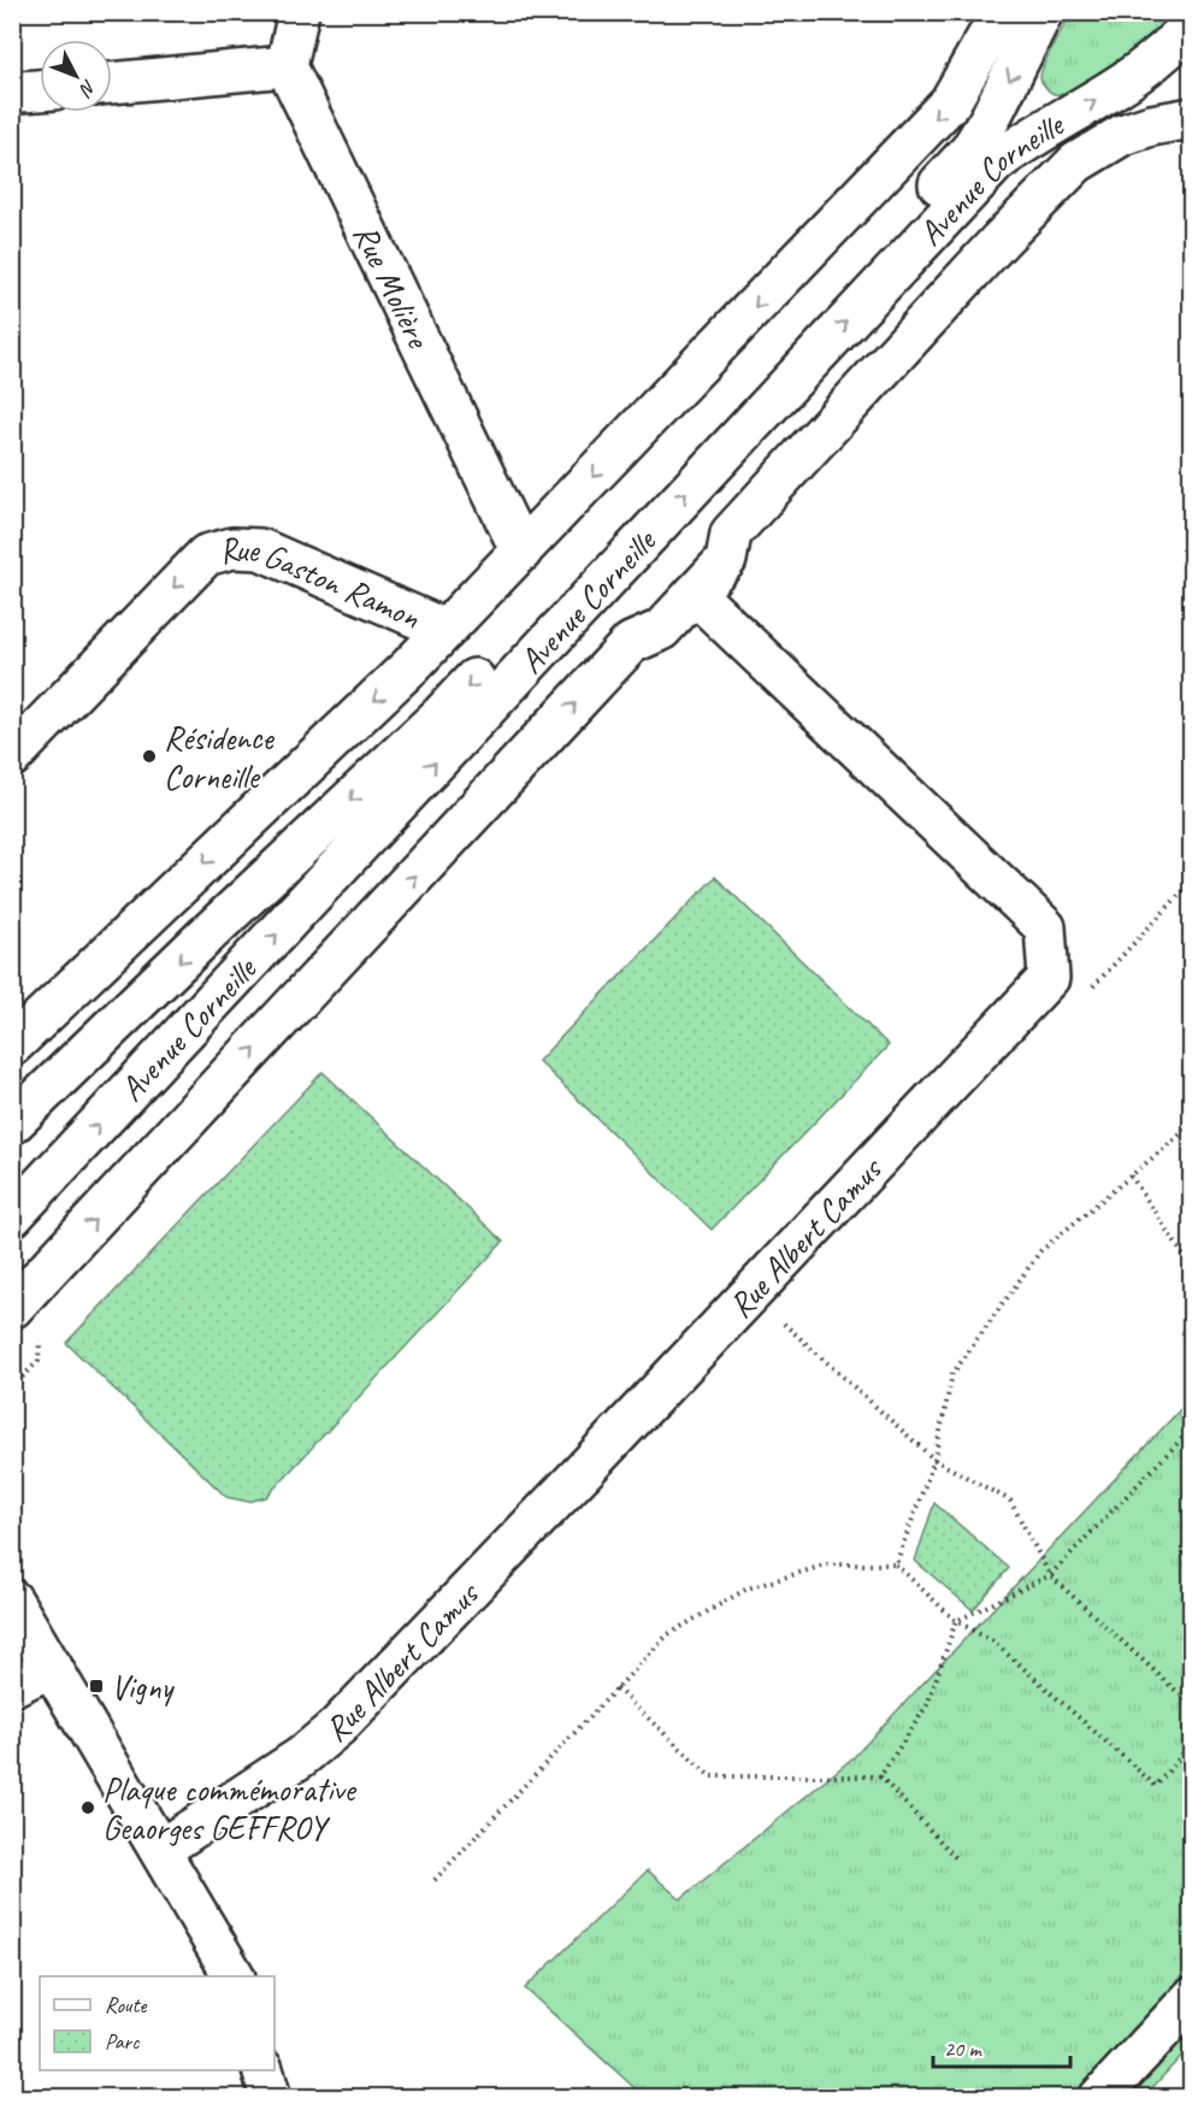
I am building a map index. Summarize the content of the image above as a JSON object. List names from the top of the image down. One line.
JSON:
{"streets":{"street":["Avenue Corneille","Rue Molière","Rue Gaston Ramon","Rue Albert Camus"]},"one_way":["Rue Gaston Ramon"],"places":{"other":["Résidence Corneille","Plaque commémorative Geaorges GEFFROY"],"transit":["Vigny"]},"legend":["Route","Parc"],"scale_bar":"20 m","north":"bottom right"}
